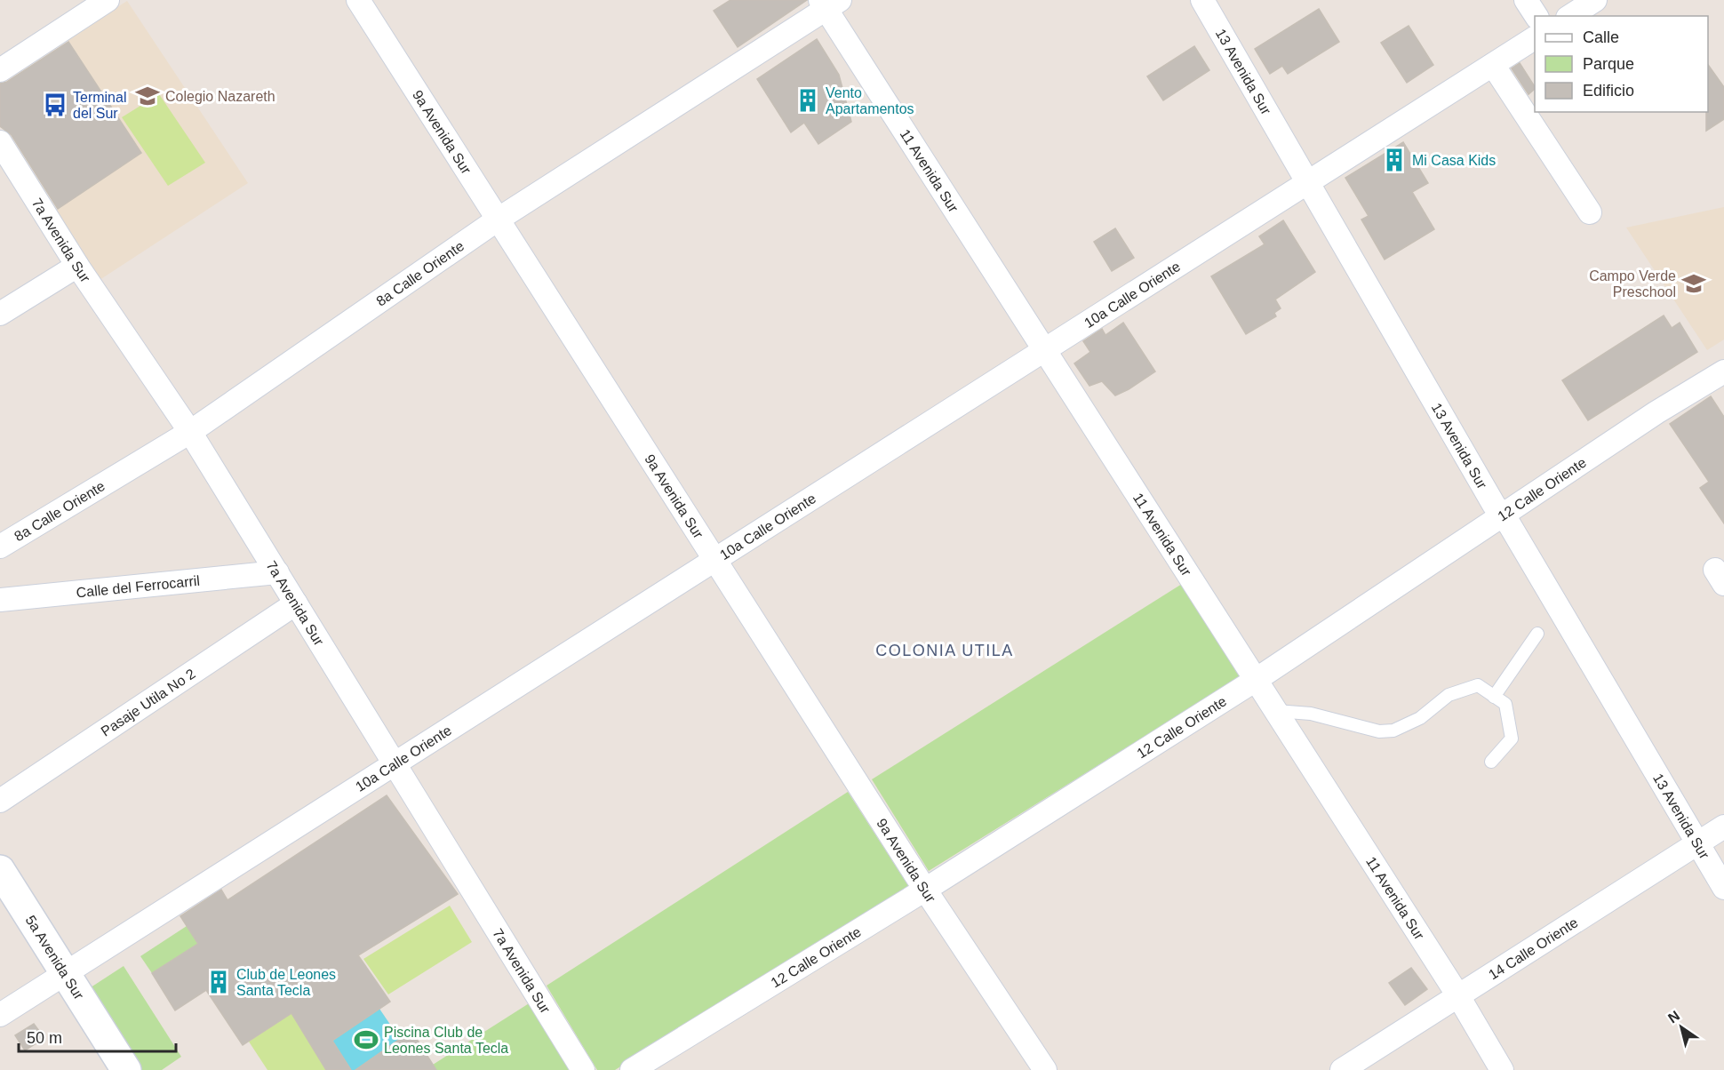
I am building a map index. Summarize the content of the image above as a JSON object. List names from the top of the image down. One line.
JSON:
{"streets":{"street":["13 Avenida Sur","9a Avenida Sur","11 Avenida Sur","7a Avenida Sur","8a Calle Oriente","10a Calle Oriente","12 Calle Oriente","Calle del Ferrocarril","Pasaje Utila No 2","14 Calle Oriente","5a Avenida Sur"]},"crossings":[["13 Avenida Sur","10a Calle Oriente"],["13 Avenida Sur","12 Calle Oriente"],["13 Avenida Sur","14 Calle Oriente"],["9a Avenida Sur","8a Calle Oriente"],["9a Avenida Sur","10a Calle Oriente"],["9a Avenida Sur","12 Calle Oriente"],["11 Avenida Sur","8a Calle Oriente"],["11 Avenida Sur","10a Calle Oriente"],["11 Avenida Sur","12 Calle Oriente"],["11 Avenida Sur","14 Calle Oriente"],["7a Avenida Sur","8a Calle Oriente"],["7a Avenida Sur","10a Calle Oriente"],["7a Avenida Sur","Calle del Ferrocarril"],["7a Avenida Sur","Pasaje Utila No 2"],["10a Calle Oriente","5a Avenida Sur"]],"districts":["COLONIA UTILA"],"places":{"school or university":["Colegio Nazareth","Campo Verde Preschool"],"building":["Vento Apartamentos","Mi Casa Kids","Club de Leones Santa Tecla"],"bus stop":["Terminal del Sur"],"sports":["Piscina Club de Leones Santa Tecla"]},"legend":["Calle","Parque","Edificio"],"scale_bar":"50 m","north":"top left"}
